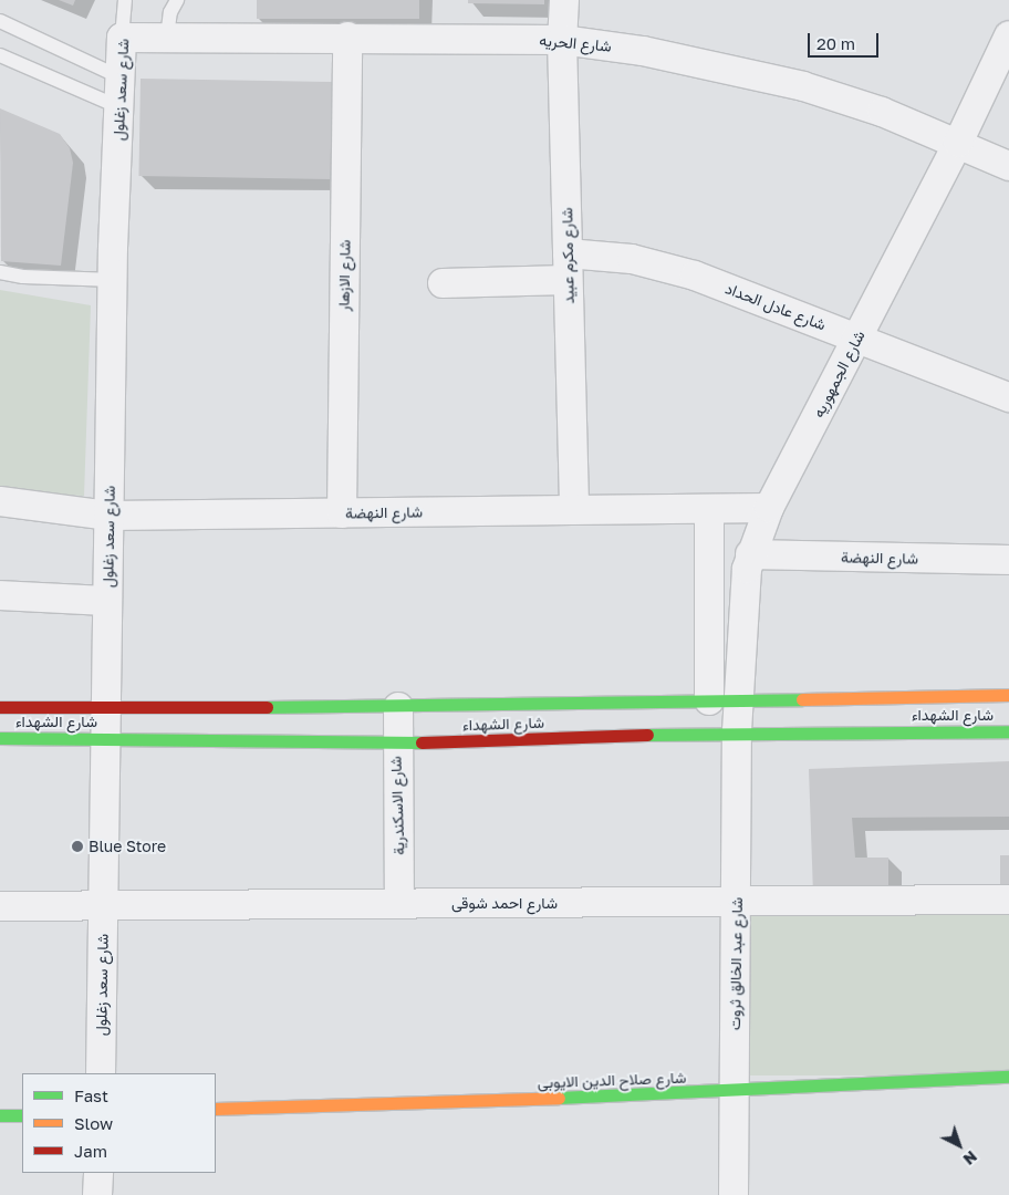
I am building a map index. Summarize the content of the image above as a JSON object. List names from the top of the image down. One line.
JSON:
{"streets":{"street":["شارع الحريه","شارع سعد زغلول","شارع مكرم عبيد","شارع الازهار","شارع عادل الحداد","شارع الجمهوريه","شارع النهضة","شارع الشهداء","شارع الاسكندرية","شارع احمد شوقى","شارع عبد الخالق ثروت","شارع صلاح الدين الايوبى"]},"crossings":[["شارع الحريه","شارع سعد زغلول"],["شارع الحريه","شارع مكرم عبيد"],["شارع الحريه","شارع الازهار"],["شارع الحريه","شارع الجمهوريه"],["شارع سعد زغلول","شارع النهضة"],["شارع سعد زغلول","شارع الشهداء"],["شارع سعد زغلول","شارع احمد شوقى"],["شارع مكرم عبيد","شارع عادل الحداد"],["شارع مكرم عبيد","شارع النهضة"],["شارع الازهار","شارع النهضة"],["شارع عادل الحداد","شارع الجمهوريه"],["شارع الجمهوريه","شارع النهضة"],["شارع الجمهوريه","شارع الشهداء"],["شارع الجمهوريه","شارع عبد الخالق ثروت"],["شارع الشهداء","شارع الاسكندرية"],["شارع الشهداء","شارع عبد الخالق ثروت"],["شارع الاسكندرية","شارع احمد شوقى"],["شارع احمد شوقى","شارع عبد الخالق ثروت"],["شارع عبد الخالق ثروت","شارع صلاح الدين الايوبى"]],"places":["Blue Store"],"legend":["Fast","Slow","Jam"],"scale_bar":"20 m","north":"bottom right"}
